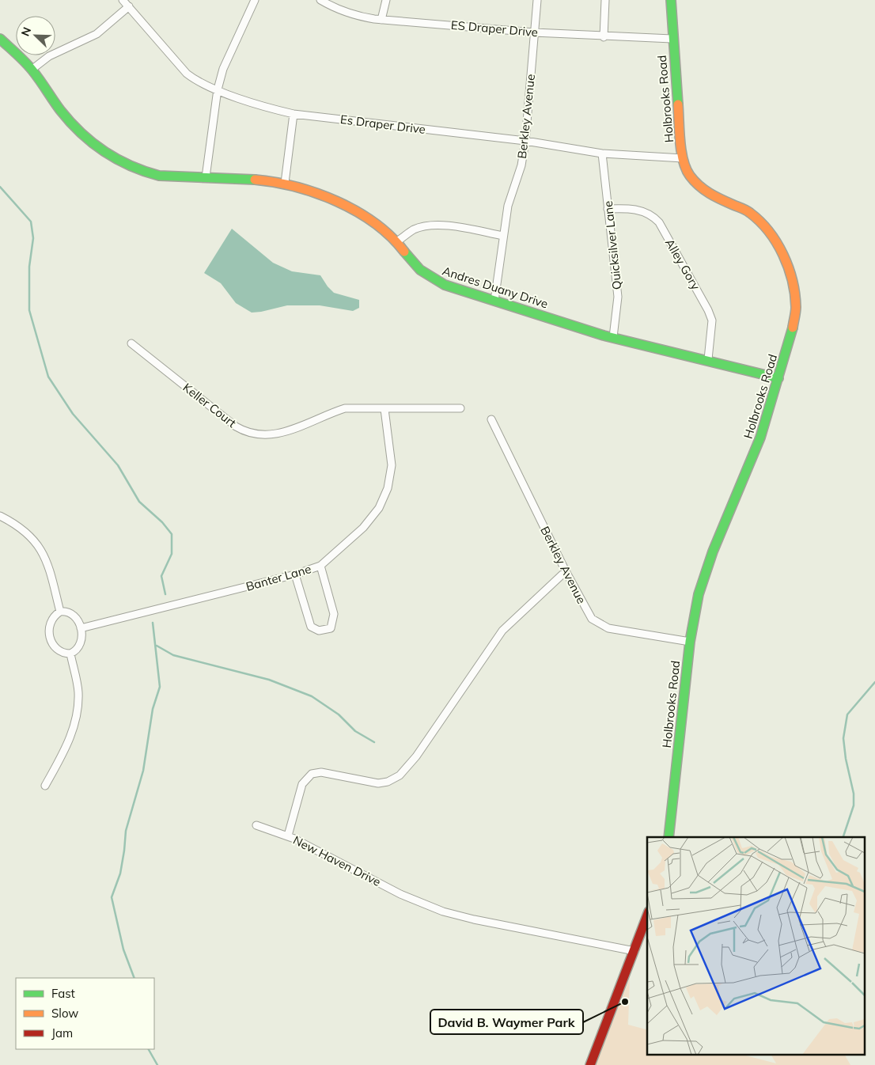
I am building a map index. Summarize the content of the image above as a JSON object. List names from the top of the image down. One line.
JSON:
{"streets":{"street":["ES Draper Drive","Holbrooks Road","Berkley Avenue","Es Draper Drive","Quicksilver Lane","Alley Gory","Andres Duany Drive","Keller Court","Banter Lane","New Haven Drive"]},"crossings":[["ES Draper Drive","Holbrooks Road"],["ES Draper Drive","Berkley Avenue"],["Holbrooks Road","Berkley Avenue"],["Holbrooks Road","Es Draper Drive"],["Holbrooks Road","Andres Duany Drive"],["Berkley Avenue","Es Draper Drive"],["Berkley Avenue","Andres Duany Drive"],["Berkley Avenue","New Haven Drive"],["Es Draper Drive","Quicksilver Lane"],["Quicksilver Lane","Alley Gory"],["Quicksilver Lane","Andres Duany Drive"],["Alley Gory","Andres Duany Drive"],["Keller Court","Banter Lane"]],"places":["David B. Waymer Park"],"legend":["Fast","Slow","Jam"],"north":"top left"}
